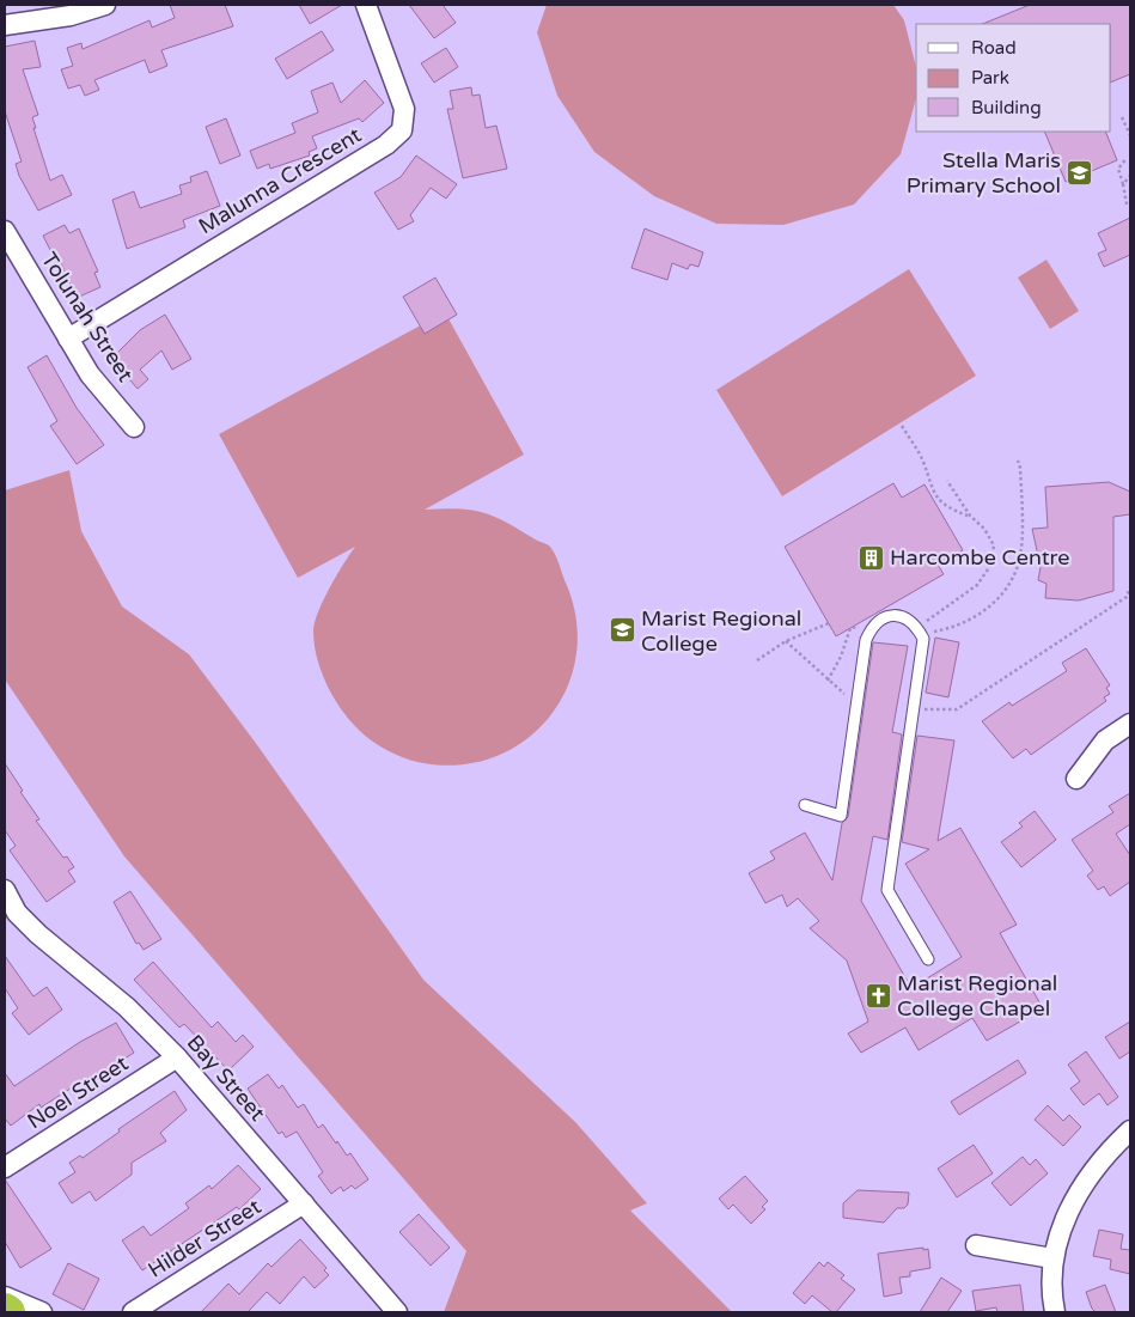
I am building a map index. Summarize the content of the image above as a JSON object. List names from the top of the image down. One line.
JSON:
{"streets":{"street":["Malunna Crescent","Tolunah Street","Bay Street","Noel Street","Hilder Street"]},"crossings":[["Malunna Crescent","Tolunah Street"],["Bay Street","Noel Street"],["Bay Street","Hilder Street"]],"places":{"school or university":["Stella Maris Primary School","Marist Regional College"],"building":["Harcombe Centre"],"church":["Marist Regional College Chapel"]},"legend":["Road","Park","Building"]}
